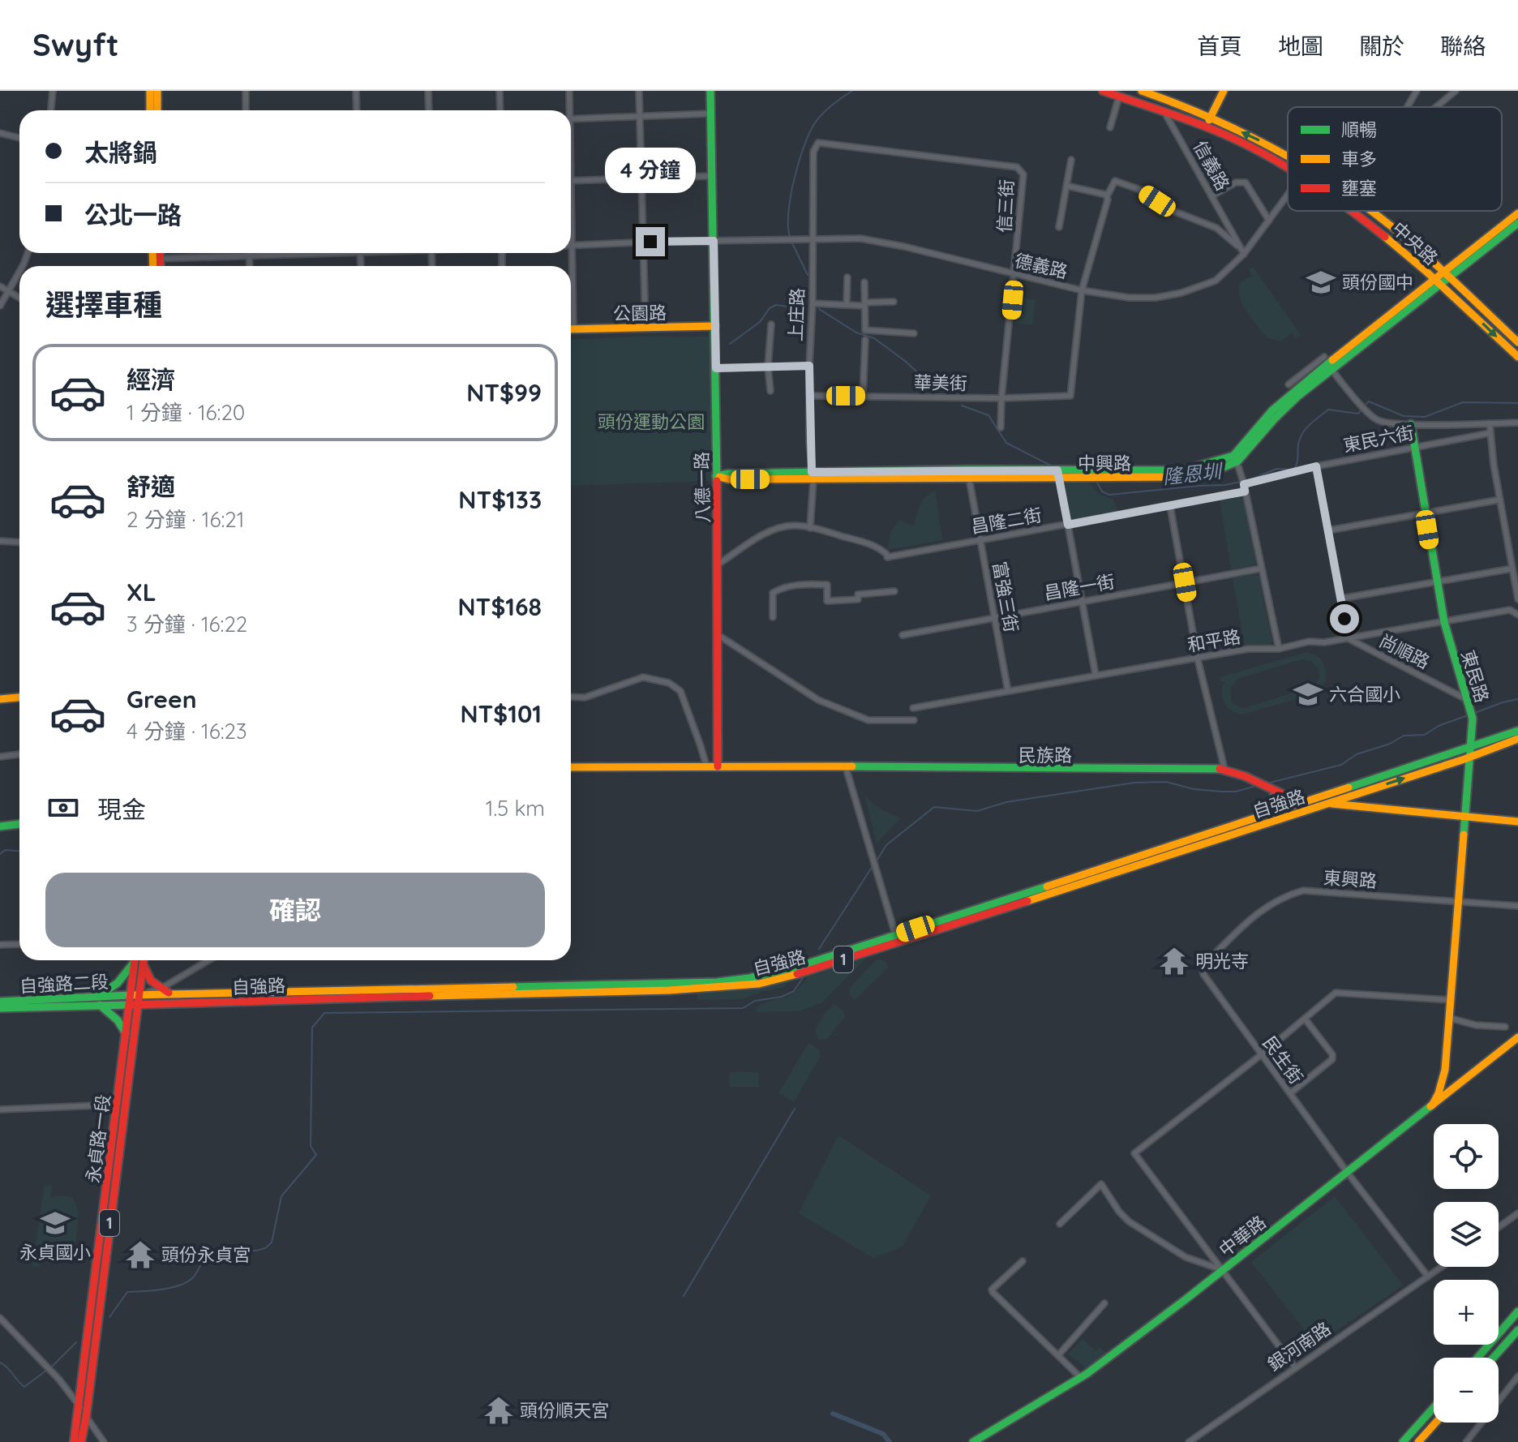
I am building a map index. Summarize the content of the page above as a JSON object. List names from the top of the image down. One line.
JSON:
{"streets":{"main road":["信義路","中央路","公園路","中興路","八德一路","東民路","民族路","自強路","1","自強路二段","永貞路一段","中華路"],"street":["信三街","德義路","上庄路","華美街","東民六街","昌隆二街","昌隆一街","富強三街","和平路","尚順路","東興路","民生街","銀河南路"]},"crossings":[["信義路","中央路"],["信義路","德義路"],["信三街","德義路"],["信三街","上庄路"],["信三街","華美街"],["中央路","中興路"],["德義路","上庄路"],["德義路","華美街"],["德義路","八德一路"],["公園路","八德一路"],["上庄路","華美街"],["上庄路","中興路"],["上庄路","昌隆二街"],["東民六街","東民路"],["中興路","八德一路"],["中興路","富強三街"],["八德一路","民族路"],["昌隆二街","富強三街"],["昌隆一街","富強三街"],["富強三街","和平路"],["和平路","尚順路"],["和平路","東民路"],["尚順路","東民路"],["東民路","民族路"],["東民路","自強路"],["東民路","東興路"],["東民路","中華路"],["民族路","自強路"],["自強路","自強路二段"],["自強路","永貞路一段"],["東興路","民生街"],["自強路二段","永貞路一段"],["民生街","中華路"],["民生街","銀河南路"]],"water":["隆恩圳"],"parks":["頭份運動公園"],"places":{"school or university":["頭份國中","六合國小","永貞國小"],"temple":["明光寺","頭份永貞宮","頭份順天宮"]},"legend":["順暢","車多","壅塞"],"page":{"header":"Swyft","nav":["首頁","地圖","關於","聯絡"],"banner":["太將鍋","公北一路"],"bubble":"4 分鐘","heading":"選擇車種","list":[{"name":"經濟","note":"1 分鐘 · 16:20","value":"NT$99"},{"name":"舒適","note":"2 分鐘 · 16:21","value":"NT$133"},{"name":"XL","note":"3 分鐘 · 16:22","value":"NT$168"},{"name":"Green","note":"4 分鐘 · 16:23","value":"NT$101"}],"pay":["現金","1.5 km"],"buttons":"確認","map_buttons":["+","−"]}}
